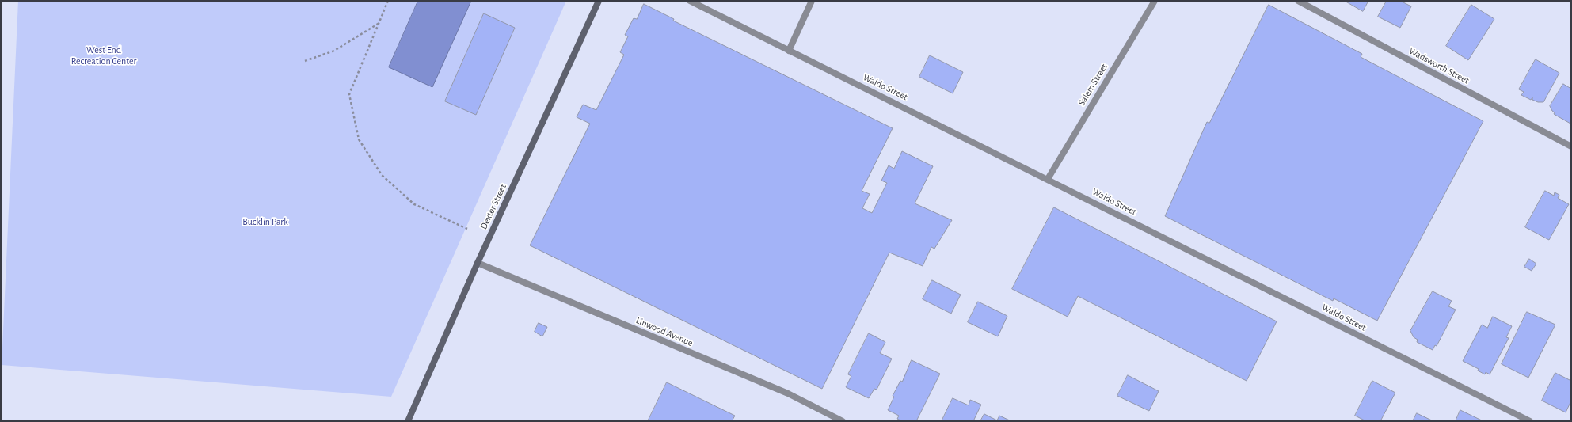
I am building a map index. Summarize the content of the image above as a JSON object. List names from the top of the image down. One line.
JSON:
{"streets":{"street":["Wadsworth Street","Salem Street","Waldo Street","Dexter Street","Linwood Avenue"]},"crossings":[["Salem Street","Waldo Street"],["Dexter Street","Linwood Avenue"]],"parks":["West End Recreation Center","Bucklin Park"]}
